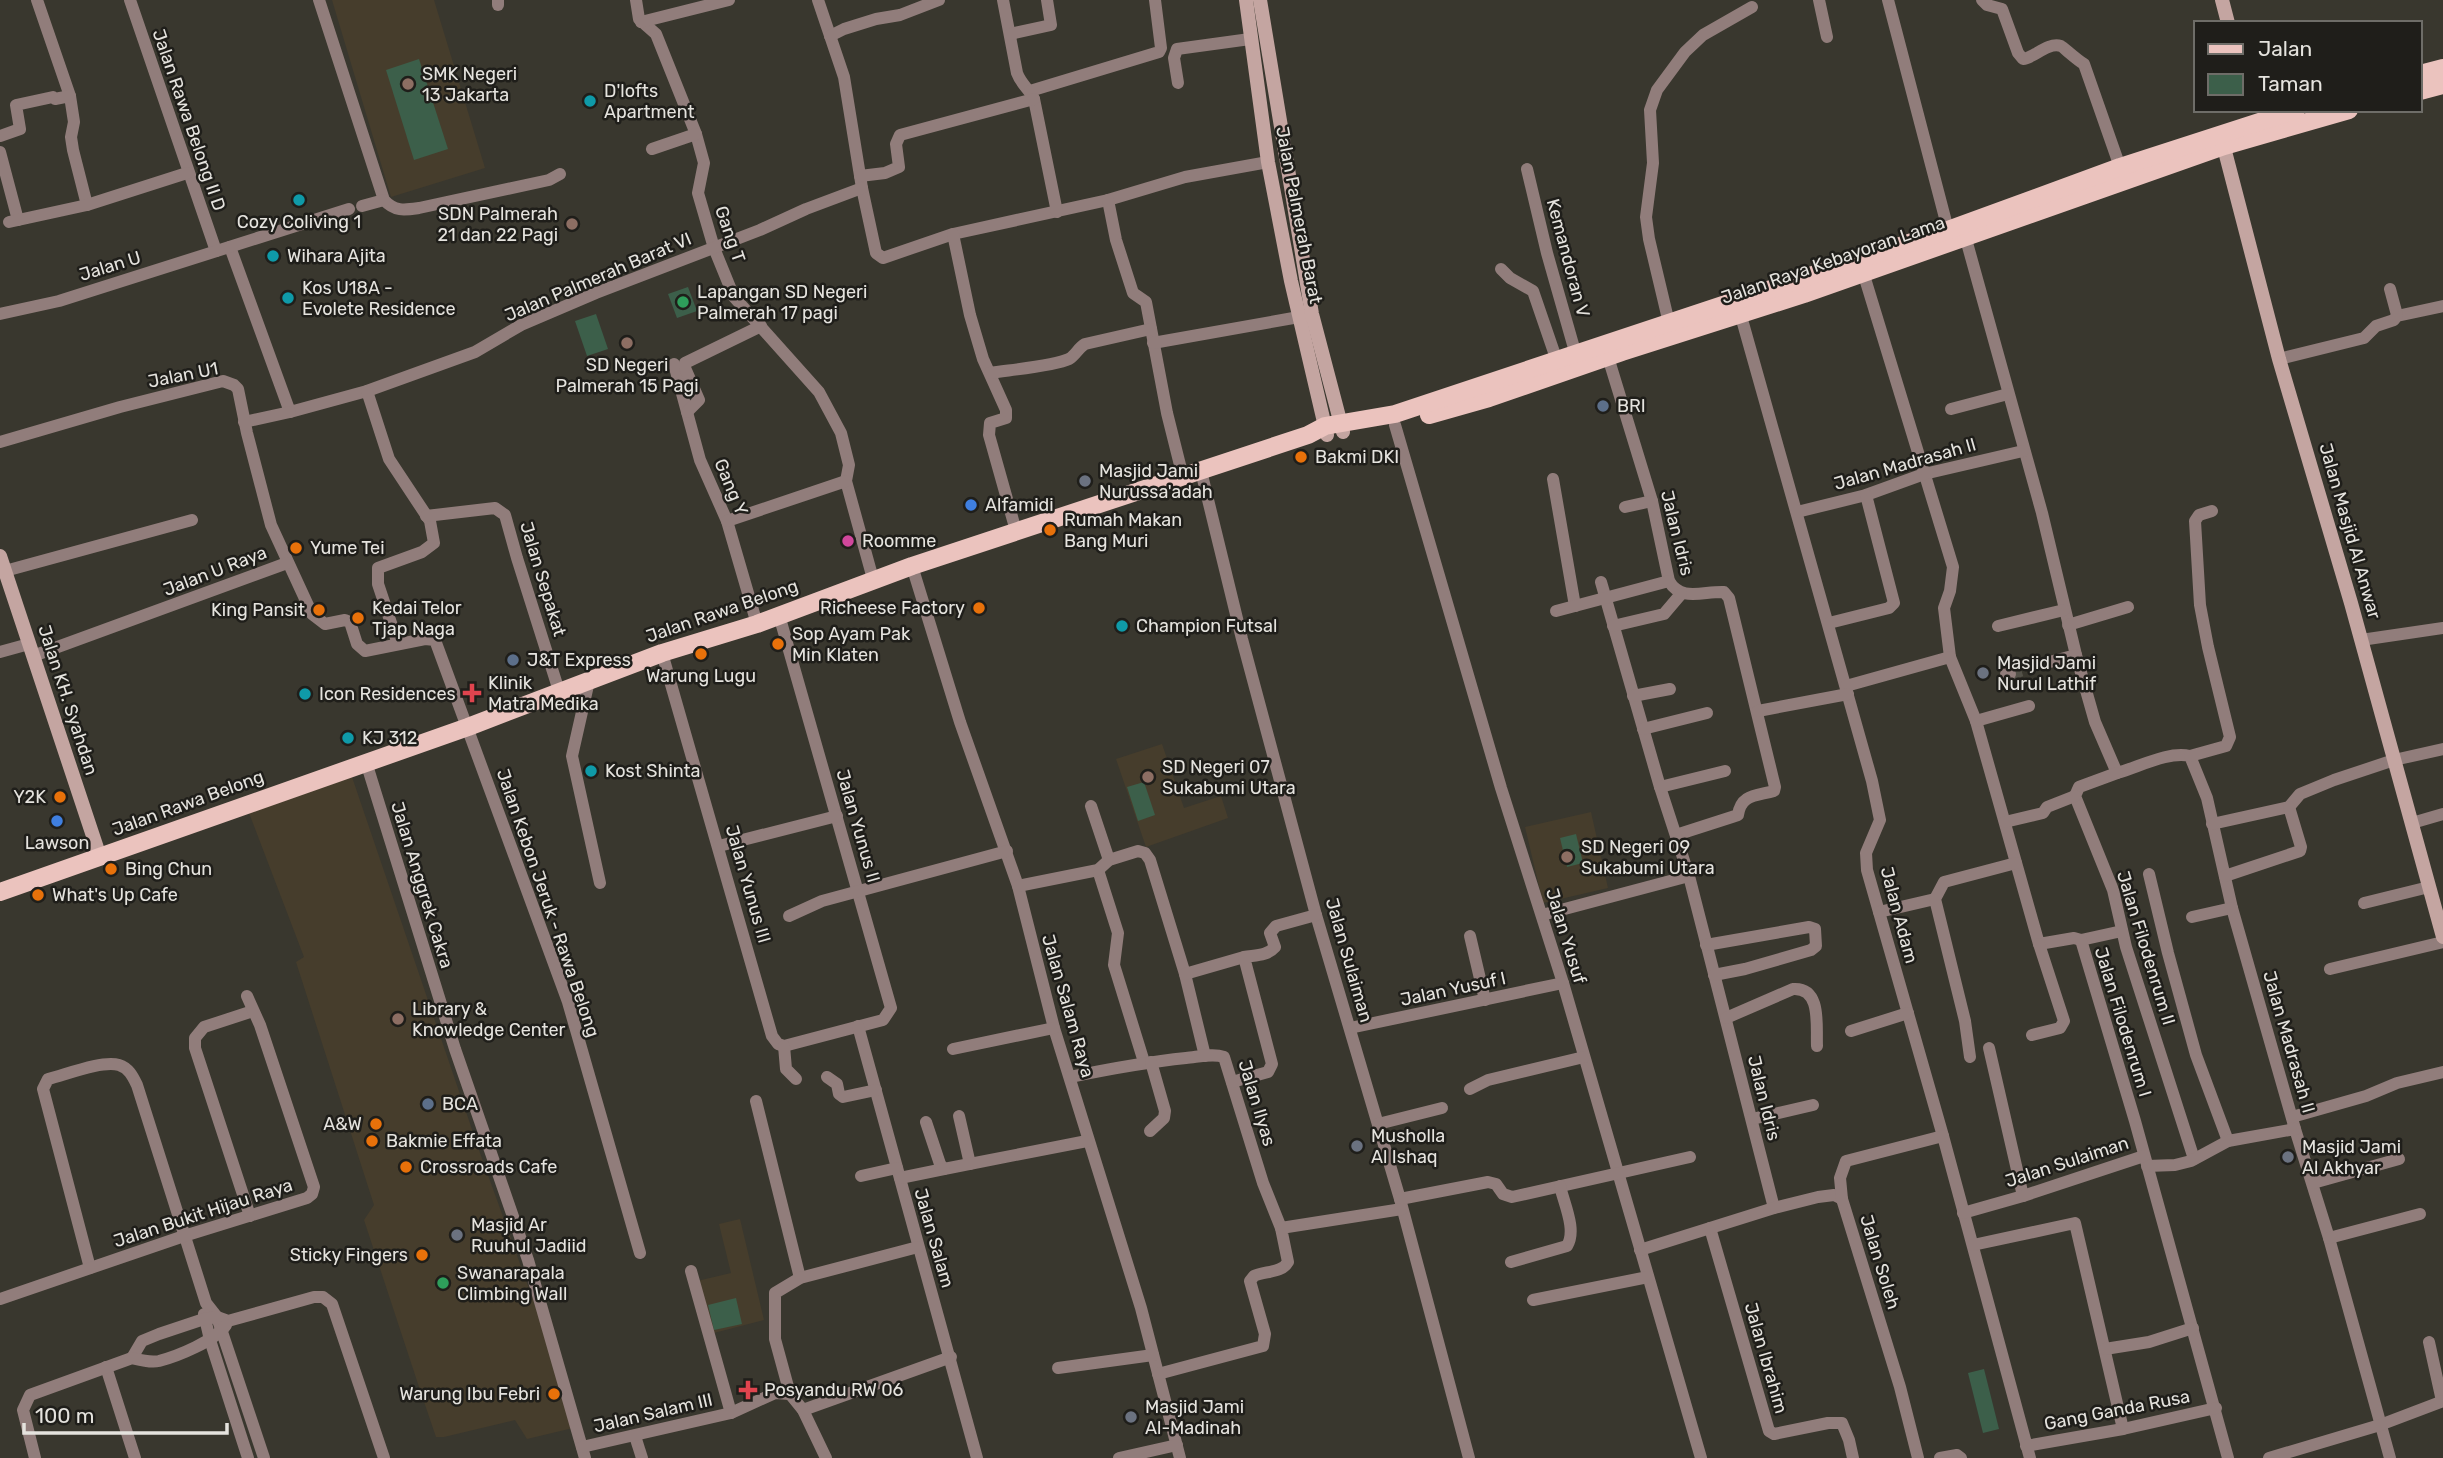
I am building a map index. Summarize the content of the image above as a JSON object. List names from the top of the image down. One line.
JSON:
{"streets":{"main road":["Jalan Raya Kebayoran Lama","Jalan Rawa Belong"],"street":["Jalan Rawa Belong II D","Jalan Palmerah Barat","Gang T","Kemandoran V","Jalan U","Jalan Palmerah Barat VI","Jalan U1","Jalan Madrasah II","Gang Y","Jalan Masjid Al Anwar","Jalan Idris","Jalan U Raya","Jalan Sepakat","Jalan KH. Syahdan","Jalan Yunus II","Jalan Yunus III","Jalan Anggrek Cakra","Jalan Kebon Jeruk - Rawa Belong","Jalan Adam","Jalan Yusuf","Jalan Filodenrum II","Jalan Sulaiman","Jalan Yusuf I","Jalan Salam Raya","Jalan Filodenrum I","Jalan Ilyas","Jalan Bukit Hijau Raya","Jalan Salam","Jalan Soleh","Jalan Ibrahim","Gang Ganda Rusa","Jalan Salam III"]},"crossings":[["Jalan Rawa Belong II D","Jalan U"],["Jalan Palmerah Barat","Jalan Raya Kebayoran Lama"],["Jalan Palmerah Barat","Jalan Rawa Belong"],["Gang T","Jalan Palmerah Barat VI"],["Gang T","Jalan Rawa Belong"],["Kemandoran V","Jalan Raya Kebayoran Lama"],["Jalan Raya Kebayoran Lama","Jalan Masjid Al Anwar"],["Jalan Raya Kebayoran Lama","Jalan Idris"],["Jalan Raya Kebayoran Lama","Jalan Rawa Belong"],["Jalan Raya Kebayoran Lama","Jalan Adam"],["Jalan Raya Kebayoran Lama","Jalan Yusuf"],["Jalan U1","Jalan U Raya"],["Jalan Madrasah II","Jalan Adam"],["Jalan Madrasah II","Jalan Sulaiman"],["Gang Y","Jalan Rawa Belong"],["Jalan Idris","Jalan Soleh"],["Jalan U Raya","Jalan Rawa Belong"],["Jalan U Raya","Jalan KH. Syahdan"],["Jalan U Raya","Jalan Kebon Jeruk - Rawa Belong"],["Jalan Sepakat","Jalan Rawa Belong"],["Jalan Rawa Belong","Jalan KH. Syahdan"],["Jalan Rawa Belong","Jalan Yunus II"],["Jalan Rawa Belong","Jalan Yunus III"],["Jalan Rawa Belong","Jalan Anggrek Cakra"],["Jalan Rawa Belong","Jalan Kebon Jeruk - Rawa Belong"],["Jalan Rawa Belong","Jalan Sulaiman"],["Jalan Rawa Belong","Jalan Salam Raya"],["Jalan Yunus II","Jalan Salam"],["Jalan Anggrek Cakra","Jalan Salam III"],["Jalan Adam","Jalan Sulaiman"],["Jalan Adam","Gang Ganda Rusa"],["Jalan Yusuf","Jalan Yusuf I"],["Jalan Yusuf","Jalan Soleh"],["Jalan Filodenrum II","Jalan Sulaiman"],["Jalan Sulaiman","Jalan Yusuf I"],["Jalan Sulaiman","Jalan Filodenrum I"],["Jalan Salam Raya","Jalan Ilyas"],["Jalan Filodenrum I","Gang Ganda Rusa"],["Jalan Soleh","Jalan Ibrahim"]],"places":{"other":["SMK Negeri 13 Jakarta","D'lofts Apartment","Cozy Coliving 1","SDN Palmerah 21 dan 22 Pagi","Wihara Ajita","Kos U18A - Evolete Residence","Lapangan SD Negeri Palmerah 17 pagi","SD Negeri Palmerah 15 Pagi","BRI","Bakmi DKI","Masjid Jami Nurussa'adah","Alfamidi","Rumah Makan Bang Muri","Roomme","Yume Tei","Richeese Factory","King Pansit","Kedai Telor Tjap Naga","Champion Futsal","Sop Ayam Pak Min Klaten","Warung Lugu","J&T Express","Masjid Jami Nurul Lathif","Icon Residences","KJ 312","Kost Shinta","SD Negeri 07 Sukabumi Utara","Y2K","Lawson","SD Negeri 09 Sukabumi Utara","Bing Chun","What's Up Cafe","Library & Knowledge Center","BCA","A&W","Bakmie Effata","Musholla Al Ishaq","Masjid Jami Al Akhyar","Crossroads Cafe","Masjid Ar Ruuhul Jadiid","Sticky Fingers","Swanarapala Climbing Wall","Warung Ibu Febri","Masjid Jami Al-Madinah"],"health":["Klinik Matra Medika","Posyandu RW 06"]},"legend":["Jalan","Taman"],"scale_bar":"100 m"}
